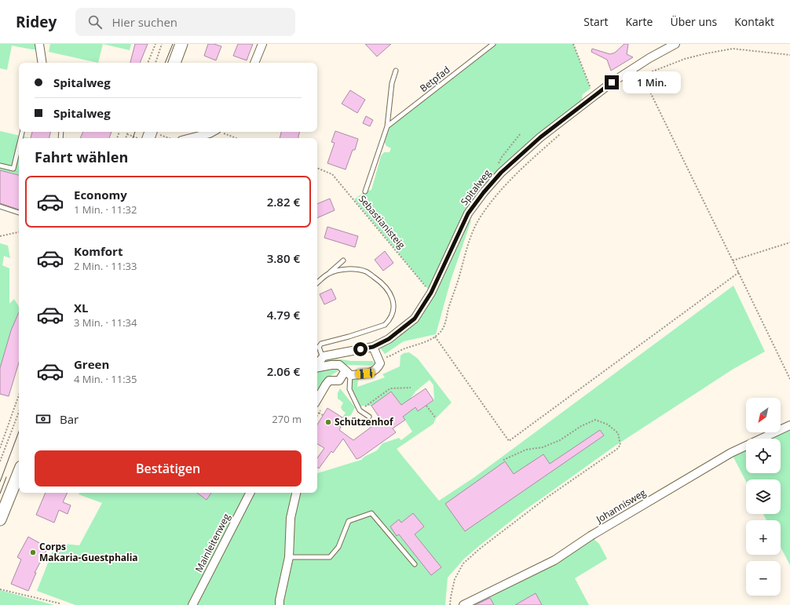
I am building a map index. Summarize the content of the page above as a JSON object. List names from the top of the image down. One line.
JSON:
{"streets":{"street":["Spitalweg","Johannisweg","Mainleitenweg"],"lane":["Betpfad"],"path":["Sebastianisteig"]},"crossings":[["Spitalweg","Sebastianisteig"]],"places":["Schützenhof","Corps Makaria-Guestphalia"],"north":"bottom left","page":{"header":"Ridey","search":"Hier suchen","nav":["Start","Karte","Über uns","Kontakt"],"banner":["Spitalweg","Spitalweg"],"bubble":"1 Min.","heading":"Fahrt wählen","list":[{"name":"Economy","note":"1 Min. · 11:32","value":"2.82 €"},{"name":"Komfort","note":"2 Min. · 11:33","value":"3.80 €"},{"name":"XL","note":"3 Min. · 11:34","value":"4.79 €"},{"name":"Green","note":"4 Min. · 11:35","value":"2.06 €"}],"map_buttons":["+","−"],"pay":["Bar","270 m"],"buttons":"Bestätigen"}}
